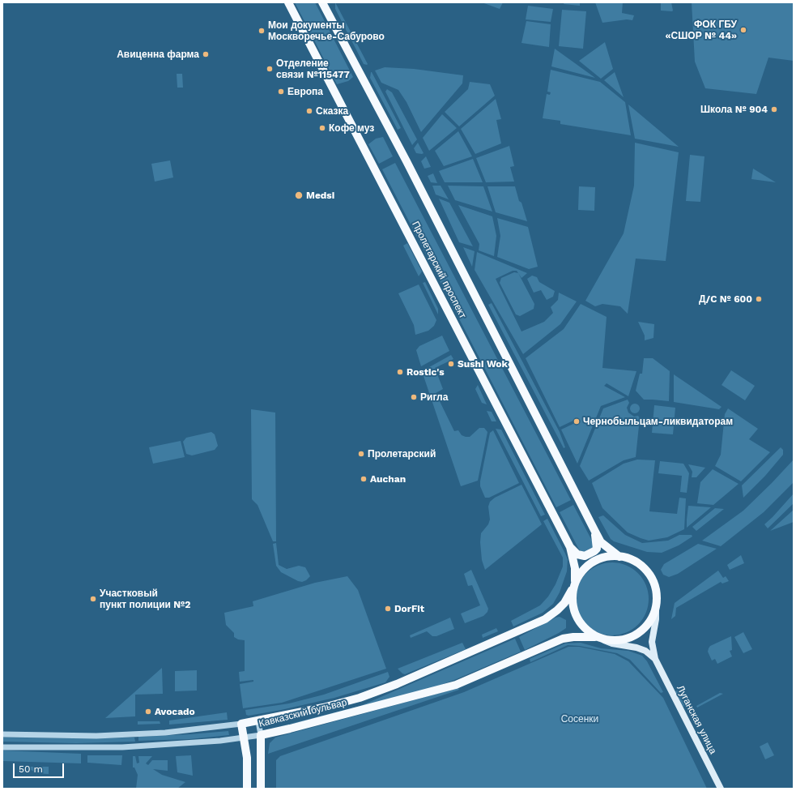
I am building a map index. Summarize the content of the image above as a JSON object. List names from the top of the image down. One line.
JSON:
{"streets":{"main road":["Пролетарский проспект","Кавказский бульвар","Луганская улица"]},"crossings":[["Пролетарский проспект","Кавказский бульвар"],["Пролетарский проспект","Луганская улица"],["Кавказский бульвар","Луганская улица"]],"parks":["Сосенки"],"places":["ФОК ГБУ «СШОР № 44»","Мои документы Москворечье-Сабурово","Авиценна фарма","Отделение связи №115477","Европа","Школа № 904","Сказка","Кофе муз","Medsi","Д/C № 600","Sushi Wok","Rostic's","Ригла","Чернобыльцам-ликвидаторам","Пролетарский","Auchan","Участковый пункт полиции №2","DorFit","Avocado"],"scale_bar":"50 m"}
